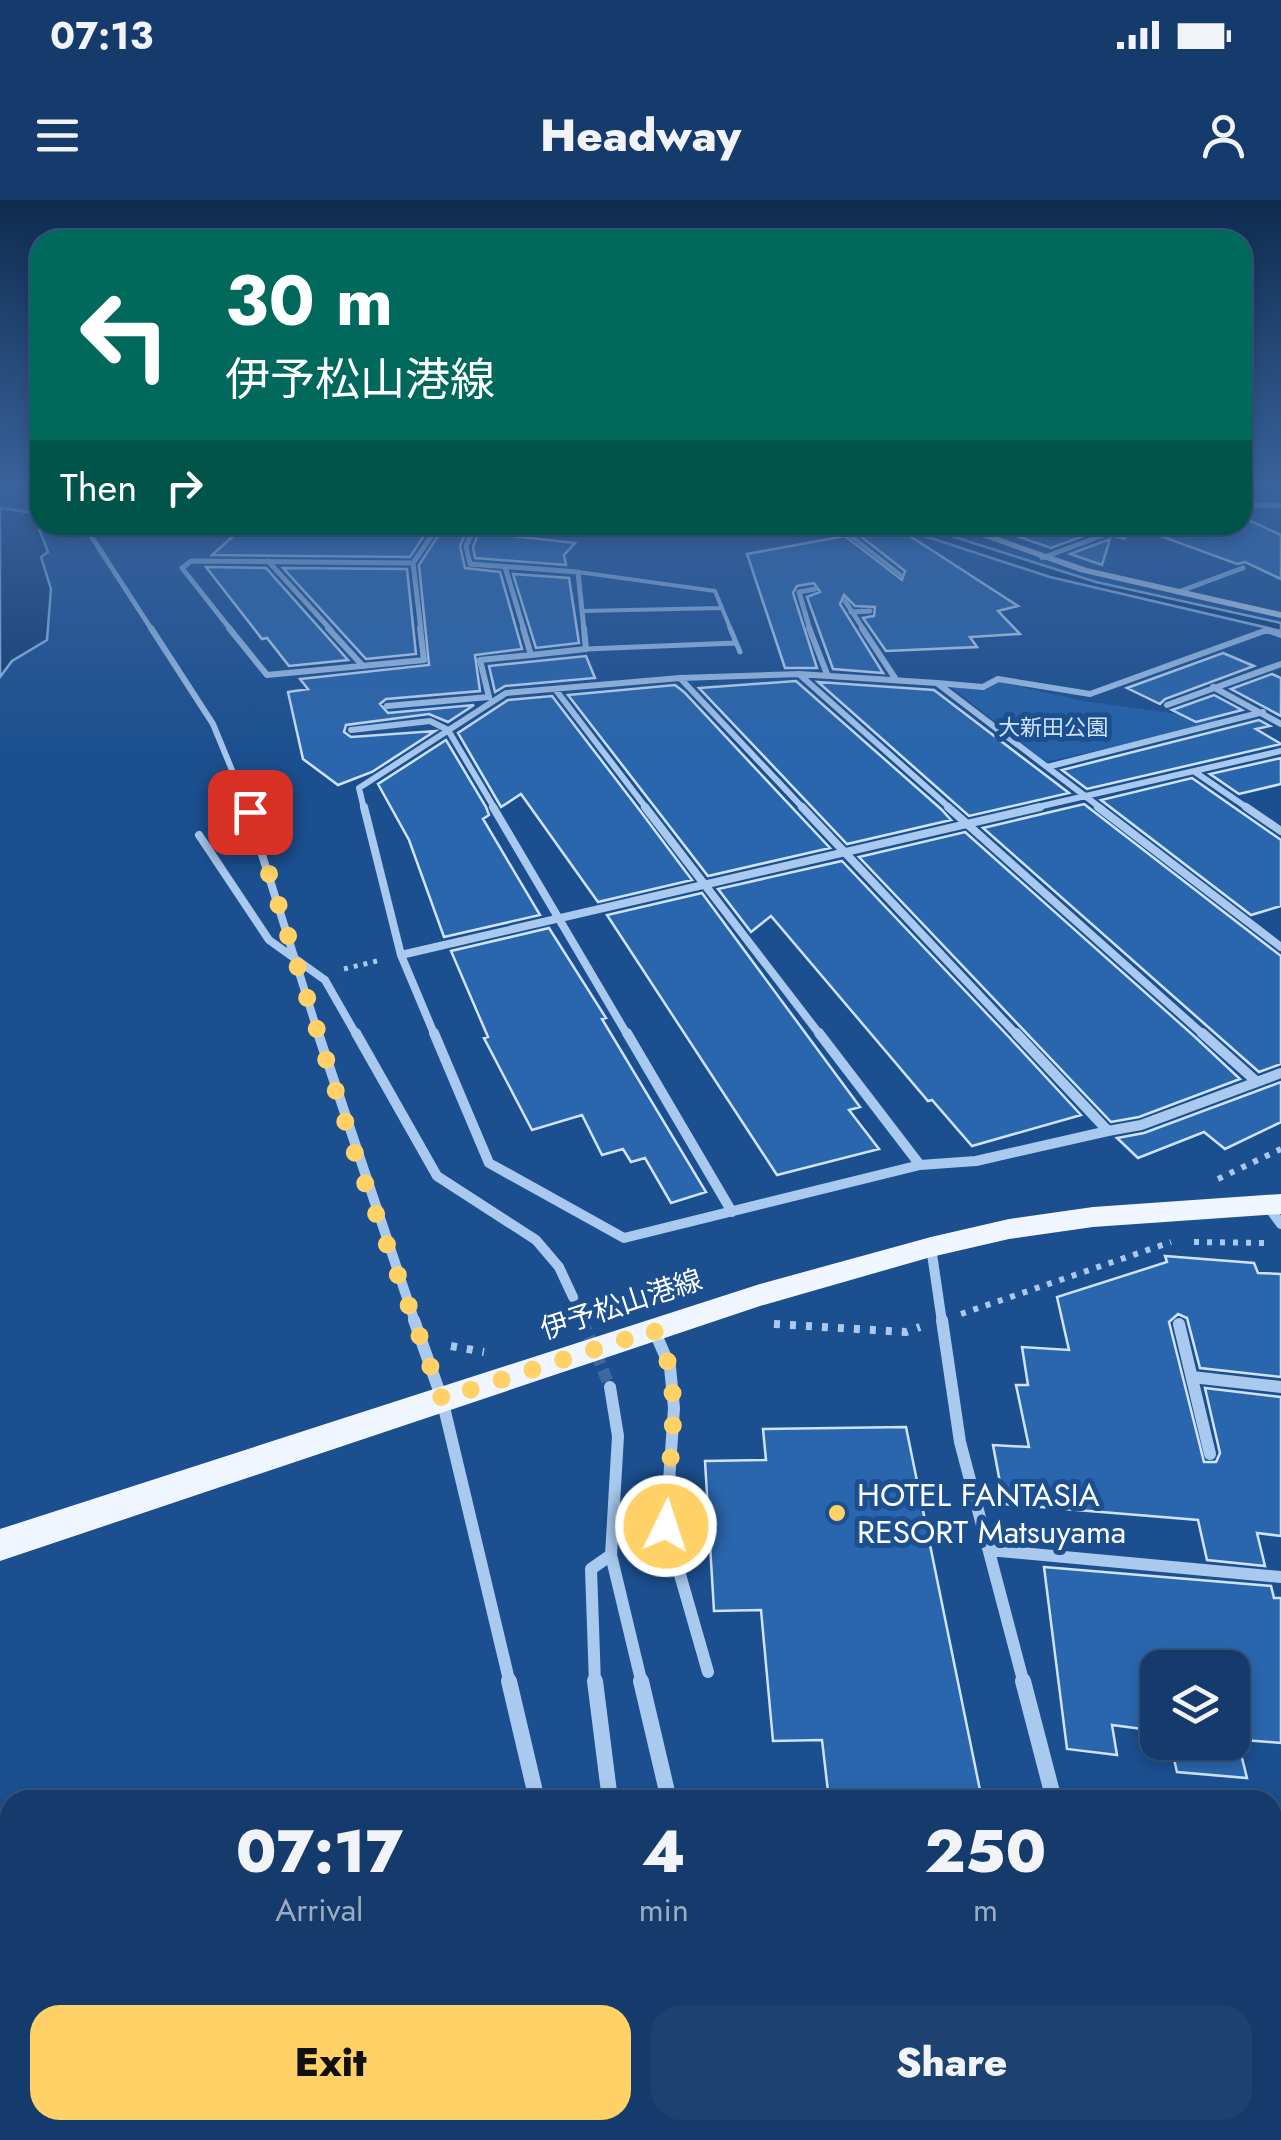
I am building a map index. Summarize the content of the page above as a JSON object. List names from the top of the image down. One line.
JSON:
{"streets":{"main road":["伊予松山港線"]},"parks":["大新田公園"],"places":["HOTEL FANTASIA RESORT Matsuyama"],"page":{"status":"07:13","header":"Headway","turn":["30 m","伊予松山港線"],"then":"Then","eta":["07:17","Arrival","4","min","250","m"],"buttons":["Exit","Share"]}}
